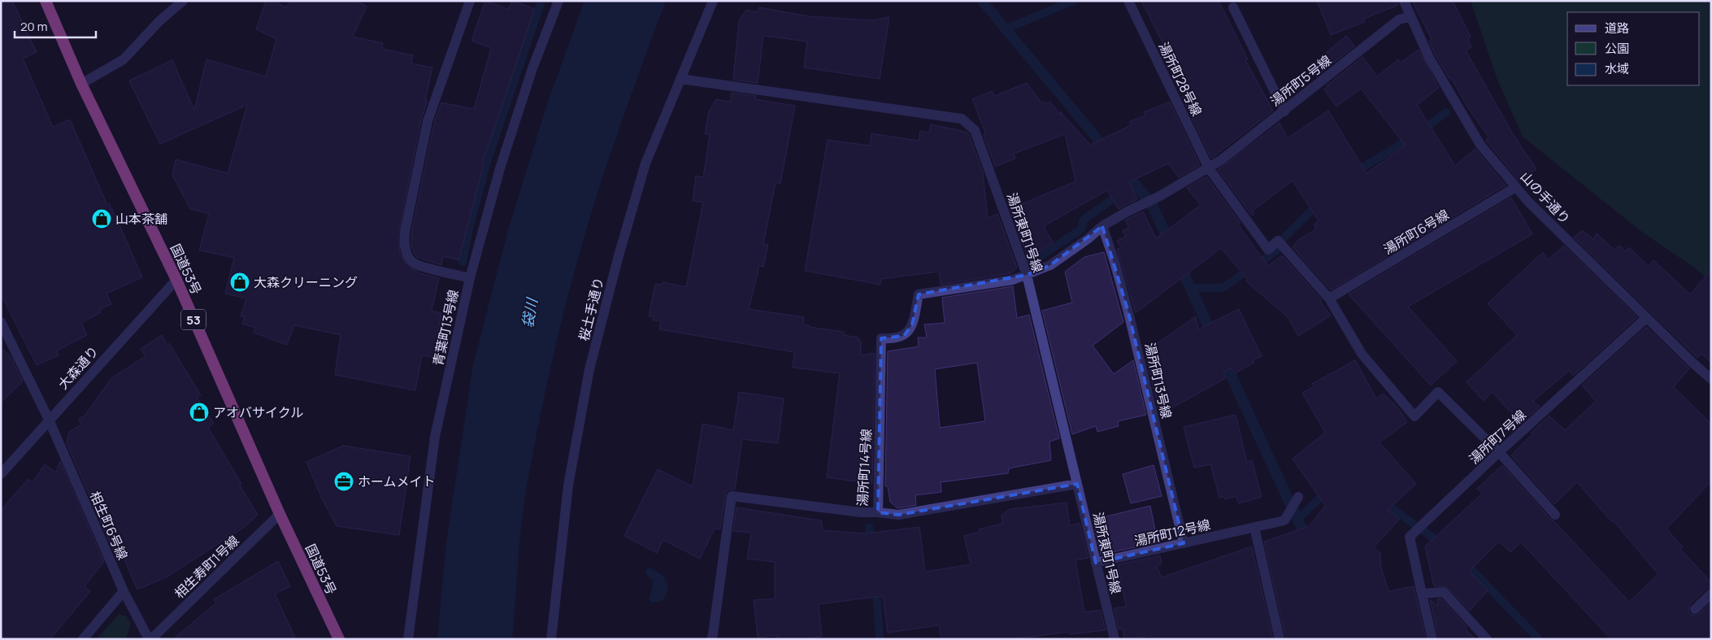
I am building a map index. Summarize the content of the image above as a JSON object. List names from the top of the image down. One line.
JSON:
{"streets":{"highway":["国道53号","53"],"street":["湯所町28号線","湯所町5号線","山の手通り","湯所町6号線","湯所東町1号線","桜土手通り","青葉町13号線","大森通り","湯所町13号線","湯所町7号線","湯所町14号線","相生町6号線","湯所町12号線","相生寿町1号線"]},"crossings":[["湯所町28号線","湯所町5号線"],["湯所町28号線","湯所町6号線"],["湯所町5号線","山の手通り"],["湯所町5号線","湯所東町1号線"],["湯所町5号線","湯所町13号線"],["湯所町5号線","湯所町14号線"],["山の手通り","湯所町6号線"],["山の手通り","湯所町7号線"],["湯所東町1号線","桜土手通り"],["湯所東町1号線","湯所町14号線"],["湯所東町1号線","湯所町12号線"],["国道53号","大森通り"],["国道53号","相生寿町1号線"],["大森通り","相生町6号線"],["湯所町13号線","湯所町12号線"],["相生町6号線","相生寿町1号線"]],"water":["袋川"],"places":{"shop":["山本茶舗","大森クリーニング","アオバサイクル"],"office":["ホームメイト"]},"legend":["道路","公園","水域"],"scale_bar":"20 m"}
